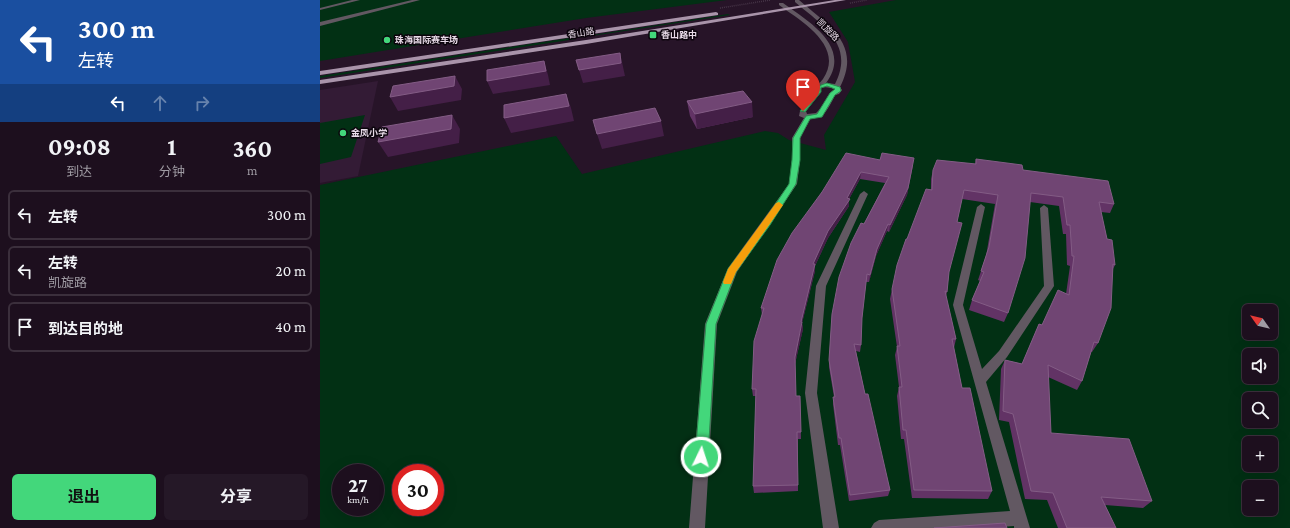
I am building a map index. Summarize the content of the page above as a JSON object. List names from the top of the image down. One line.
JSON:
{"streets":{"main road":["香山路"],"street":["凯旋路"]},"crossings":[["凯旋路","香山路"]],"places":{"transit":["香山路中"],"other":["珠海国际赛车场","金凤小学"]},"north":"top left","page":{"turn":["300 m","左转"],"eta":["09:08","到达","1","分钟","360","m"],"list":[{"name":"左转","value":"300 m"},{"name":"左转","note":"凯旋路","value":"20 m"},{"name":"到达目的地","value":"40 m"}],"map_buttons":["+","−"],"speed":"27 km/h","limit":"30","buttons":["退出","分享"]}}
